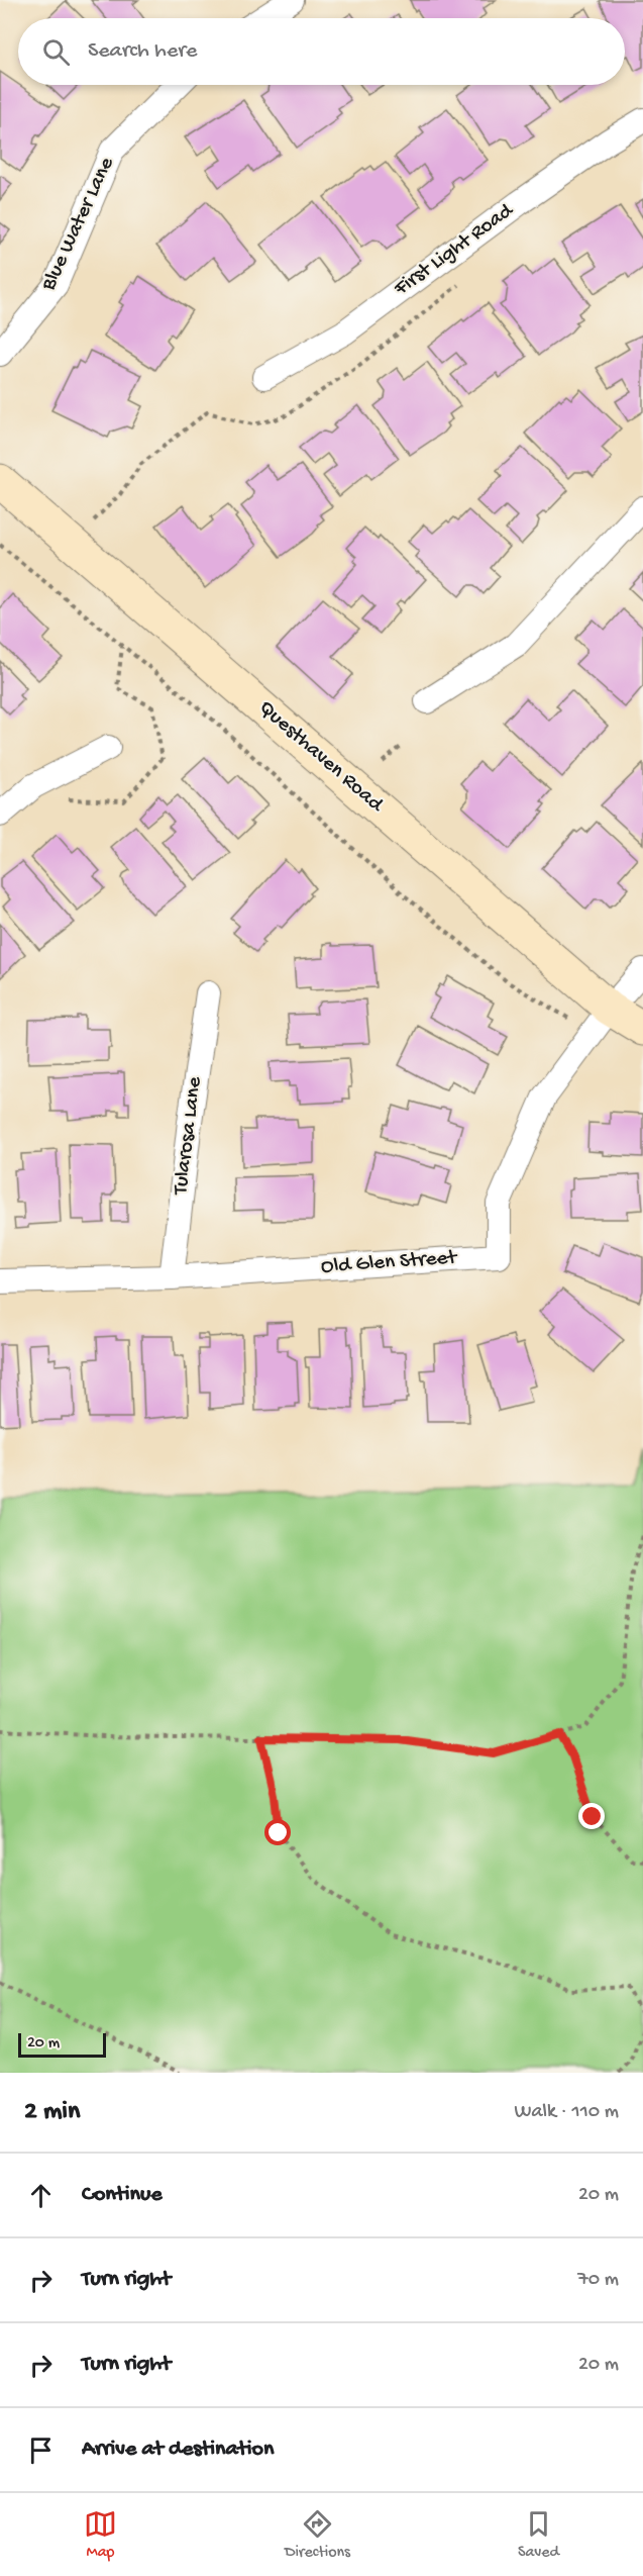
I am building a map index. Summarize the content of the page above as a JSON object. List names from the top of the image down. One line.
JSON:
{"streets":{"street":["Blue Water Lane","First Light Road","Questhaven Road","Tularosa Lane","Old Glen Street"]},"crossings":[["Questhaven Road","Old Glen Street"],["Tularosa Lane","Old Glen Street"]],"scale_bar":"20 m","page":{"search":"Search here","scale":"20 m","heading":["2 min","Walk · 110 m"],"list":[["Continue","20 m"],["Turn right","70 m"],["Turn right","20 m"],"Arrive at destination"],"nav":["Map","Directions","Saved"]}}
